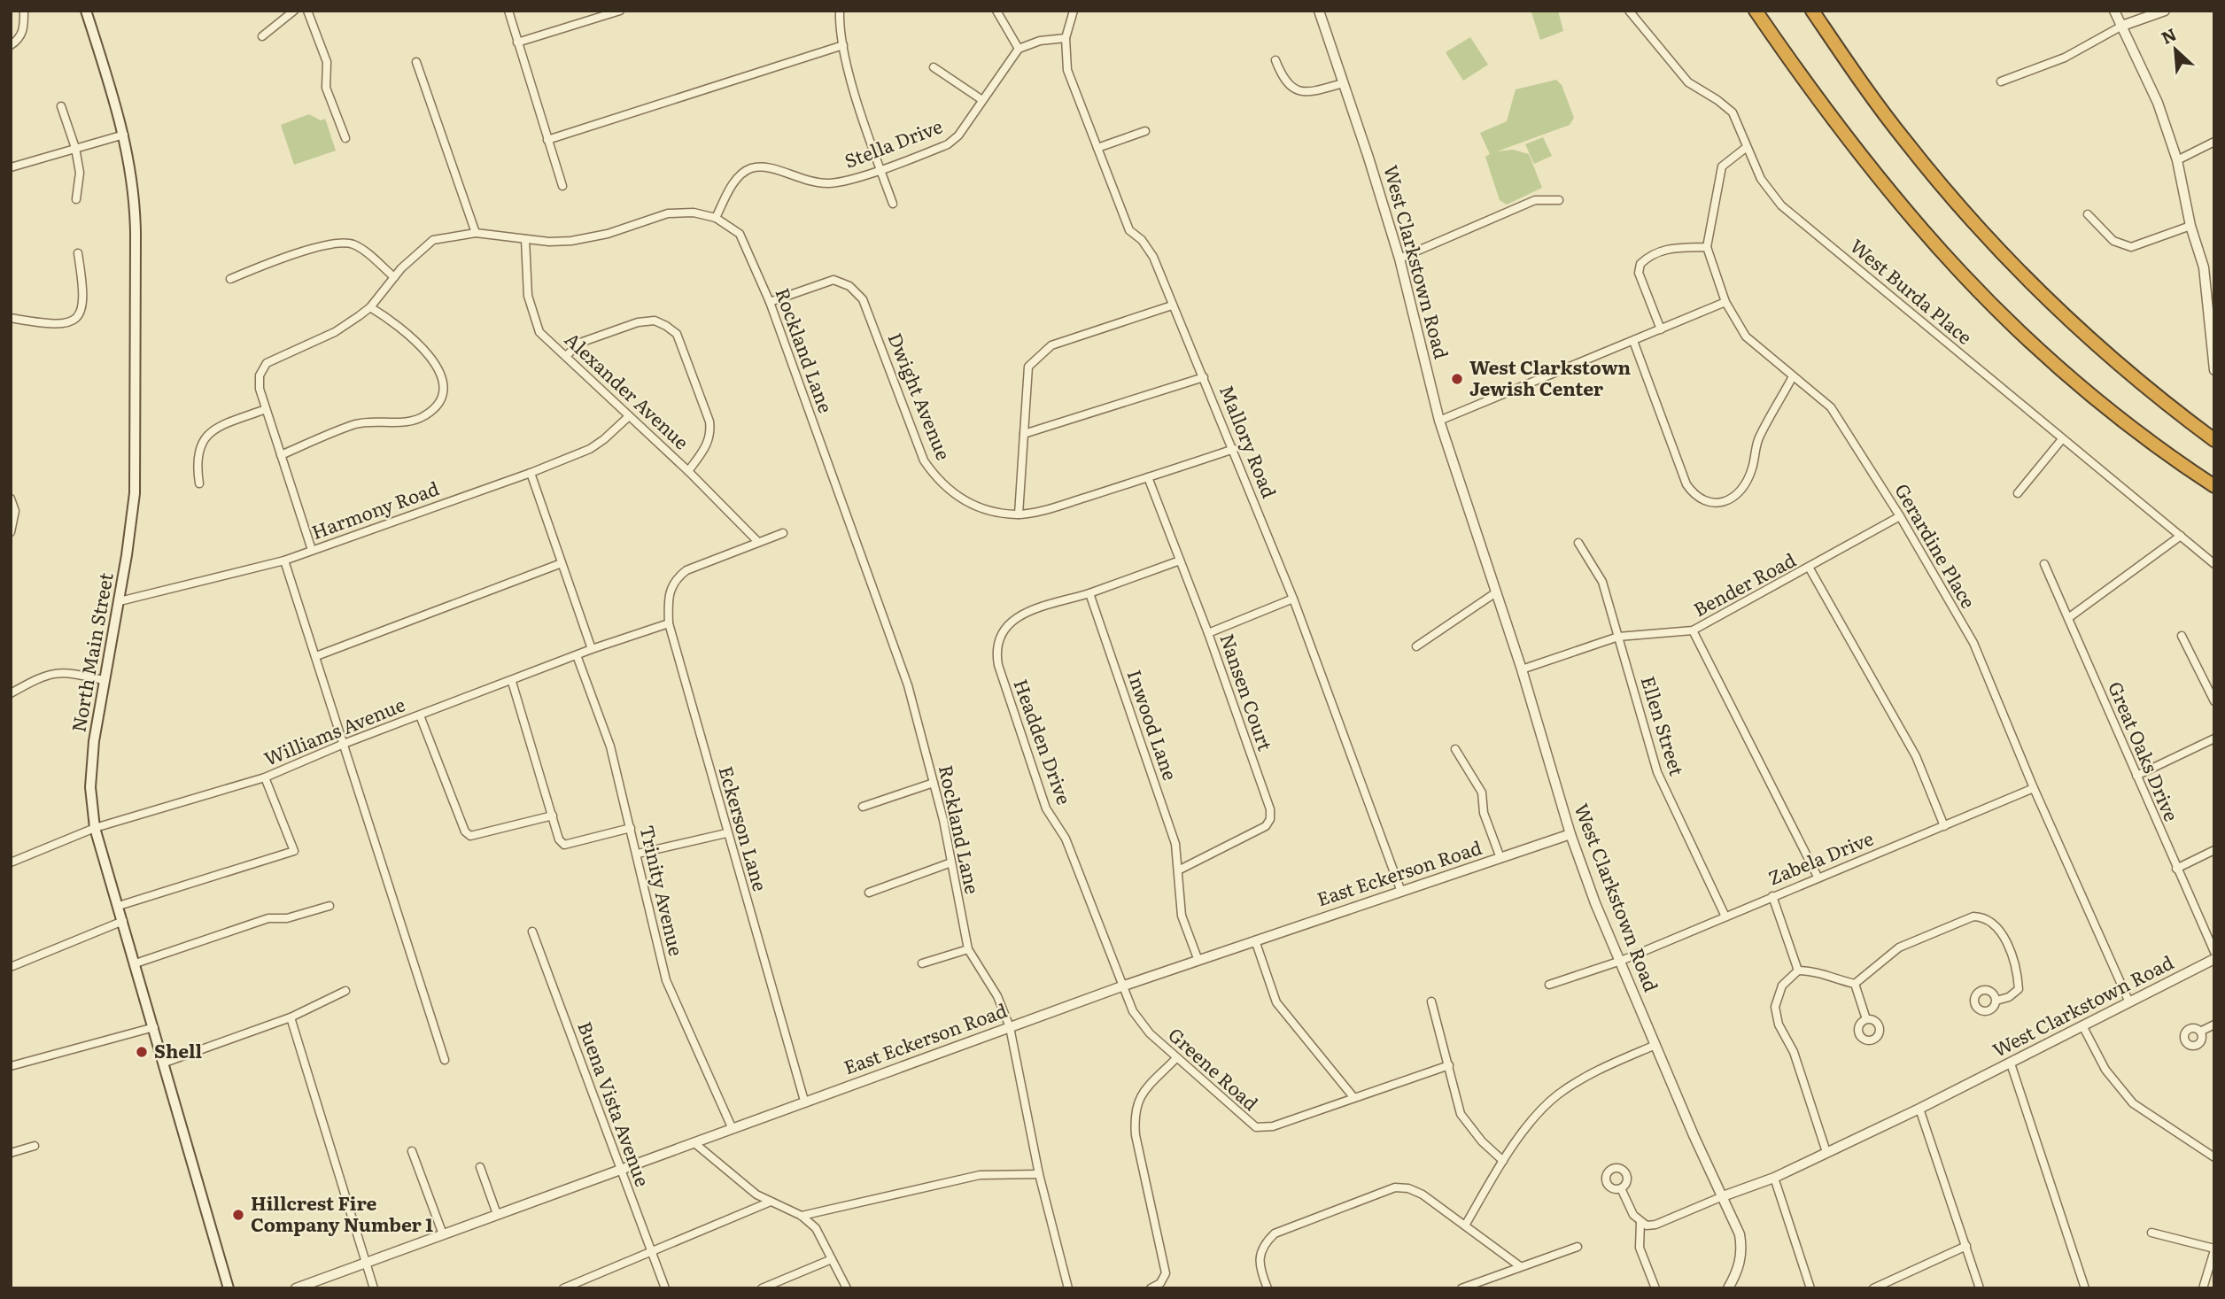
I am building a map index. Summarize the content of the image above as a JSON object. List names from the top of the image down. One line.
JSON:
{"streets":{"main road":["North Main Street"],"street":["Stella Drive","West Clarkstown Road","West Burda Place","Rockland Lane","Alexander Avenue","Dwight Avenue","Mallory Road","Harmony Road","Gerardine Place","Bender Road","Nansen Court","Inwood Lane","Ellen Street","Williams Avenue","Headden Drive","Great Oaks Drive","Eckerson Lane","Zabela Drive","East Eckerson Road","Trinity Avenue","Greene Road","Buena Vista Avenue"]},"crossings":[["Stella Drive","Rockland Lane"],["West Clarkstown Road","Gerardine Place"],["West Clarkstown Road","Bender Road"],["West Clarkstown Road","Zabela Drive"],["West Clarkstown Road","East Eckerson Road"],["West Burda Place","Gerardine Place"],["Rockland Lane","Alexander Avenue"],["Rockland Lane","Dwight Avenue"],["Rockland Lane","Harmony Road"],["Rockland Lane","East Eckerson Road"],["Alexander Avenue","Harmony Road"],["Alexander Avenue","Eckerson Lane"],["Dwight Avenue","Mallory Road"],["Dwight Avenue","Nansen Court"],["Mallory Road","East Eckerson Road"],["Harmony Road","North Main Street"],["Gerardine Place","Bender Road"],["Gerardine Place","Zabela Drive"],["Bender Road","Ellen Street"],["North Main Street","Williams Avenue"],["Nansen Court","Inwood Lane"],["Inwood Lane","Headden Drive"],["Inwood Lane","East Eckerson Road"],["Ellen Street","Zabela Drive"],["Williams Avenue","Eckerson Lane"],["Williams Avenue","Trinity Avenue"],["Headden Drive","East Eckerson Road"],["Headden Drive","Greene Road"],["Eckerson Lane","East Eckerson Road"],["East Eckerson Road","Trinity Avenue"],["East Eckerson Road","Greene Road"],["East Eckerson Road","Buena Vista Avenue"]],"places":["West Clarkstown Jewish Center","Shell","Hillcrest Fire Company Number 1"],"north":"top left"}
